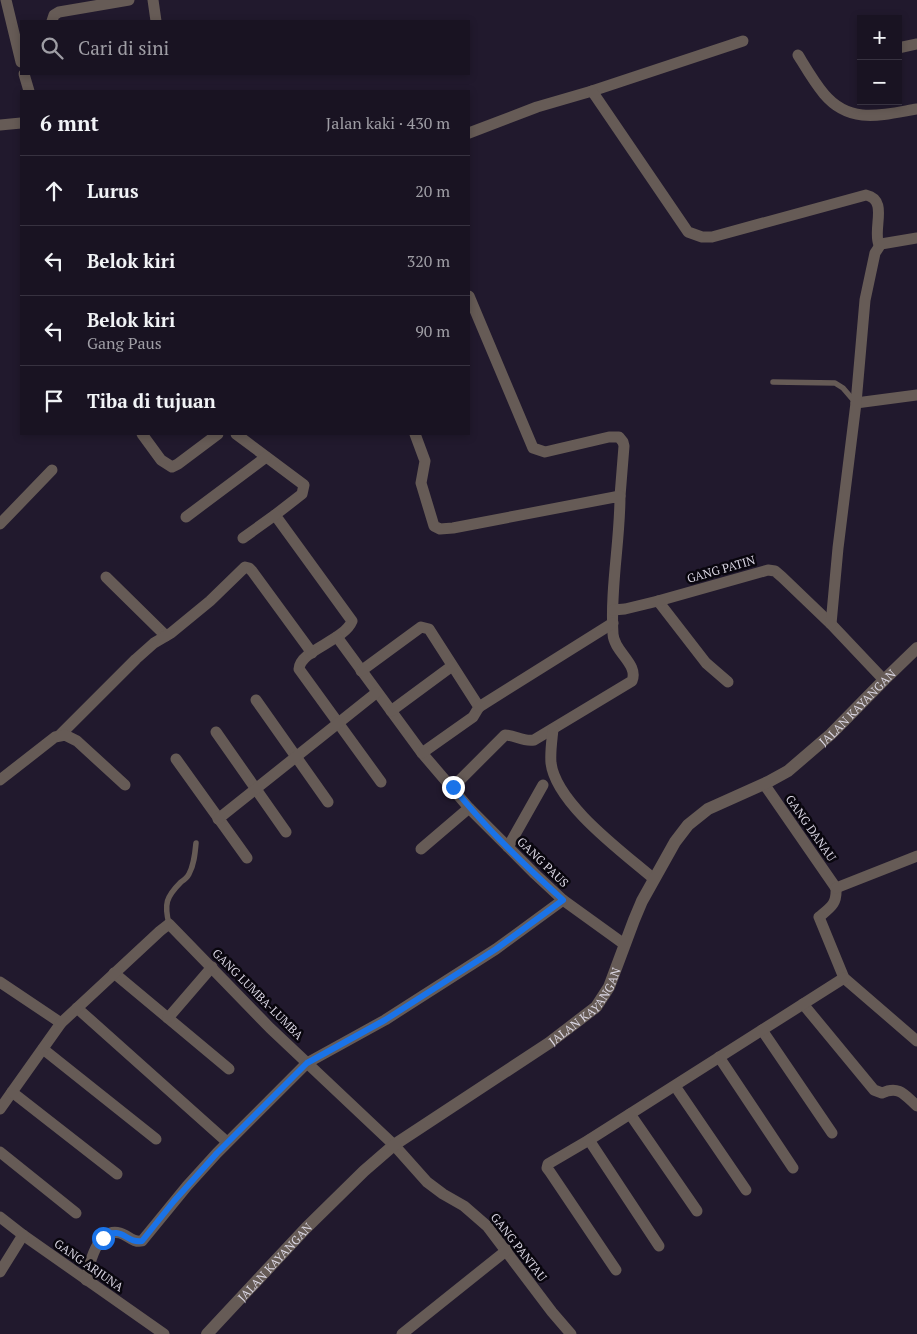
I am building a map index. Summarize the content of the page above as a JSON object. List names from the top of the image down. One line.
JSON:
{"streets":{"street":["GANG PATIN","JALAN KAYANGAN","GANG DANAU","GANG PAUS","GANG LUMBA-LUMBA","GANG PANTAU","GANG ARJUNA"]},"crossings":[["GANG PATIN","JALAN KAYANGAN"],["JALAN KAYANGAN","GANG DANAU"],["JALAN KAYANGAN","GANG PAUS"],["JALAN KAYANGAN","GANG LUMBA-LUMBA"],["JALAN KAYANGAN","GANG PANTAU"],["GANG LUMBA-LUMBA","GANG PANTAU"]],"page":{"map_buttons":["+","−"],"search":"Cari di sini","heading":["6 mnt","Jalan kaki · 430 m"],"list":[["Lurus","20 m"],["Belok kiri","320 m"],["Belok kiri","Gang Paus","90 m"],"Tiba di tujuan"]}}
